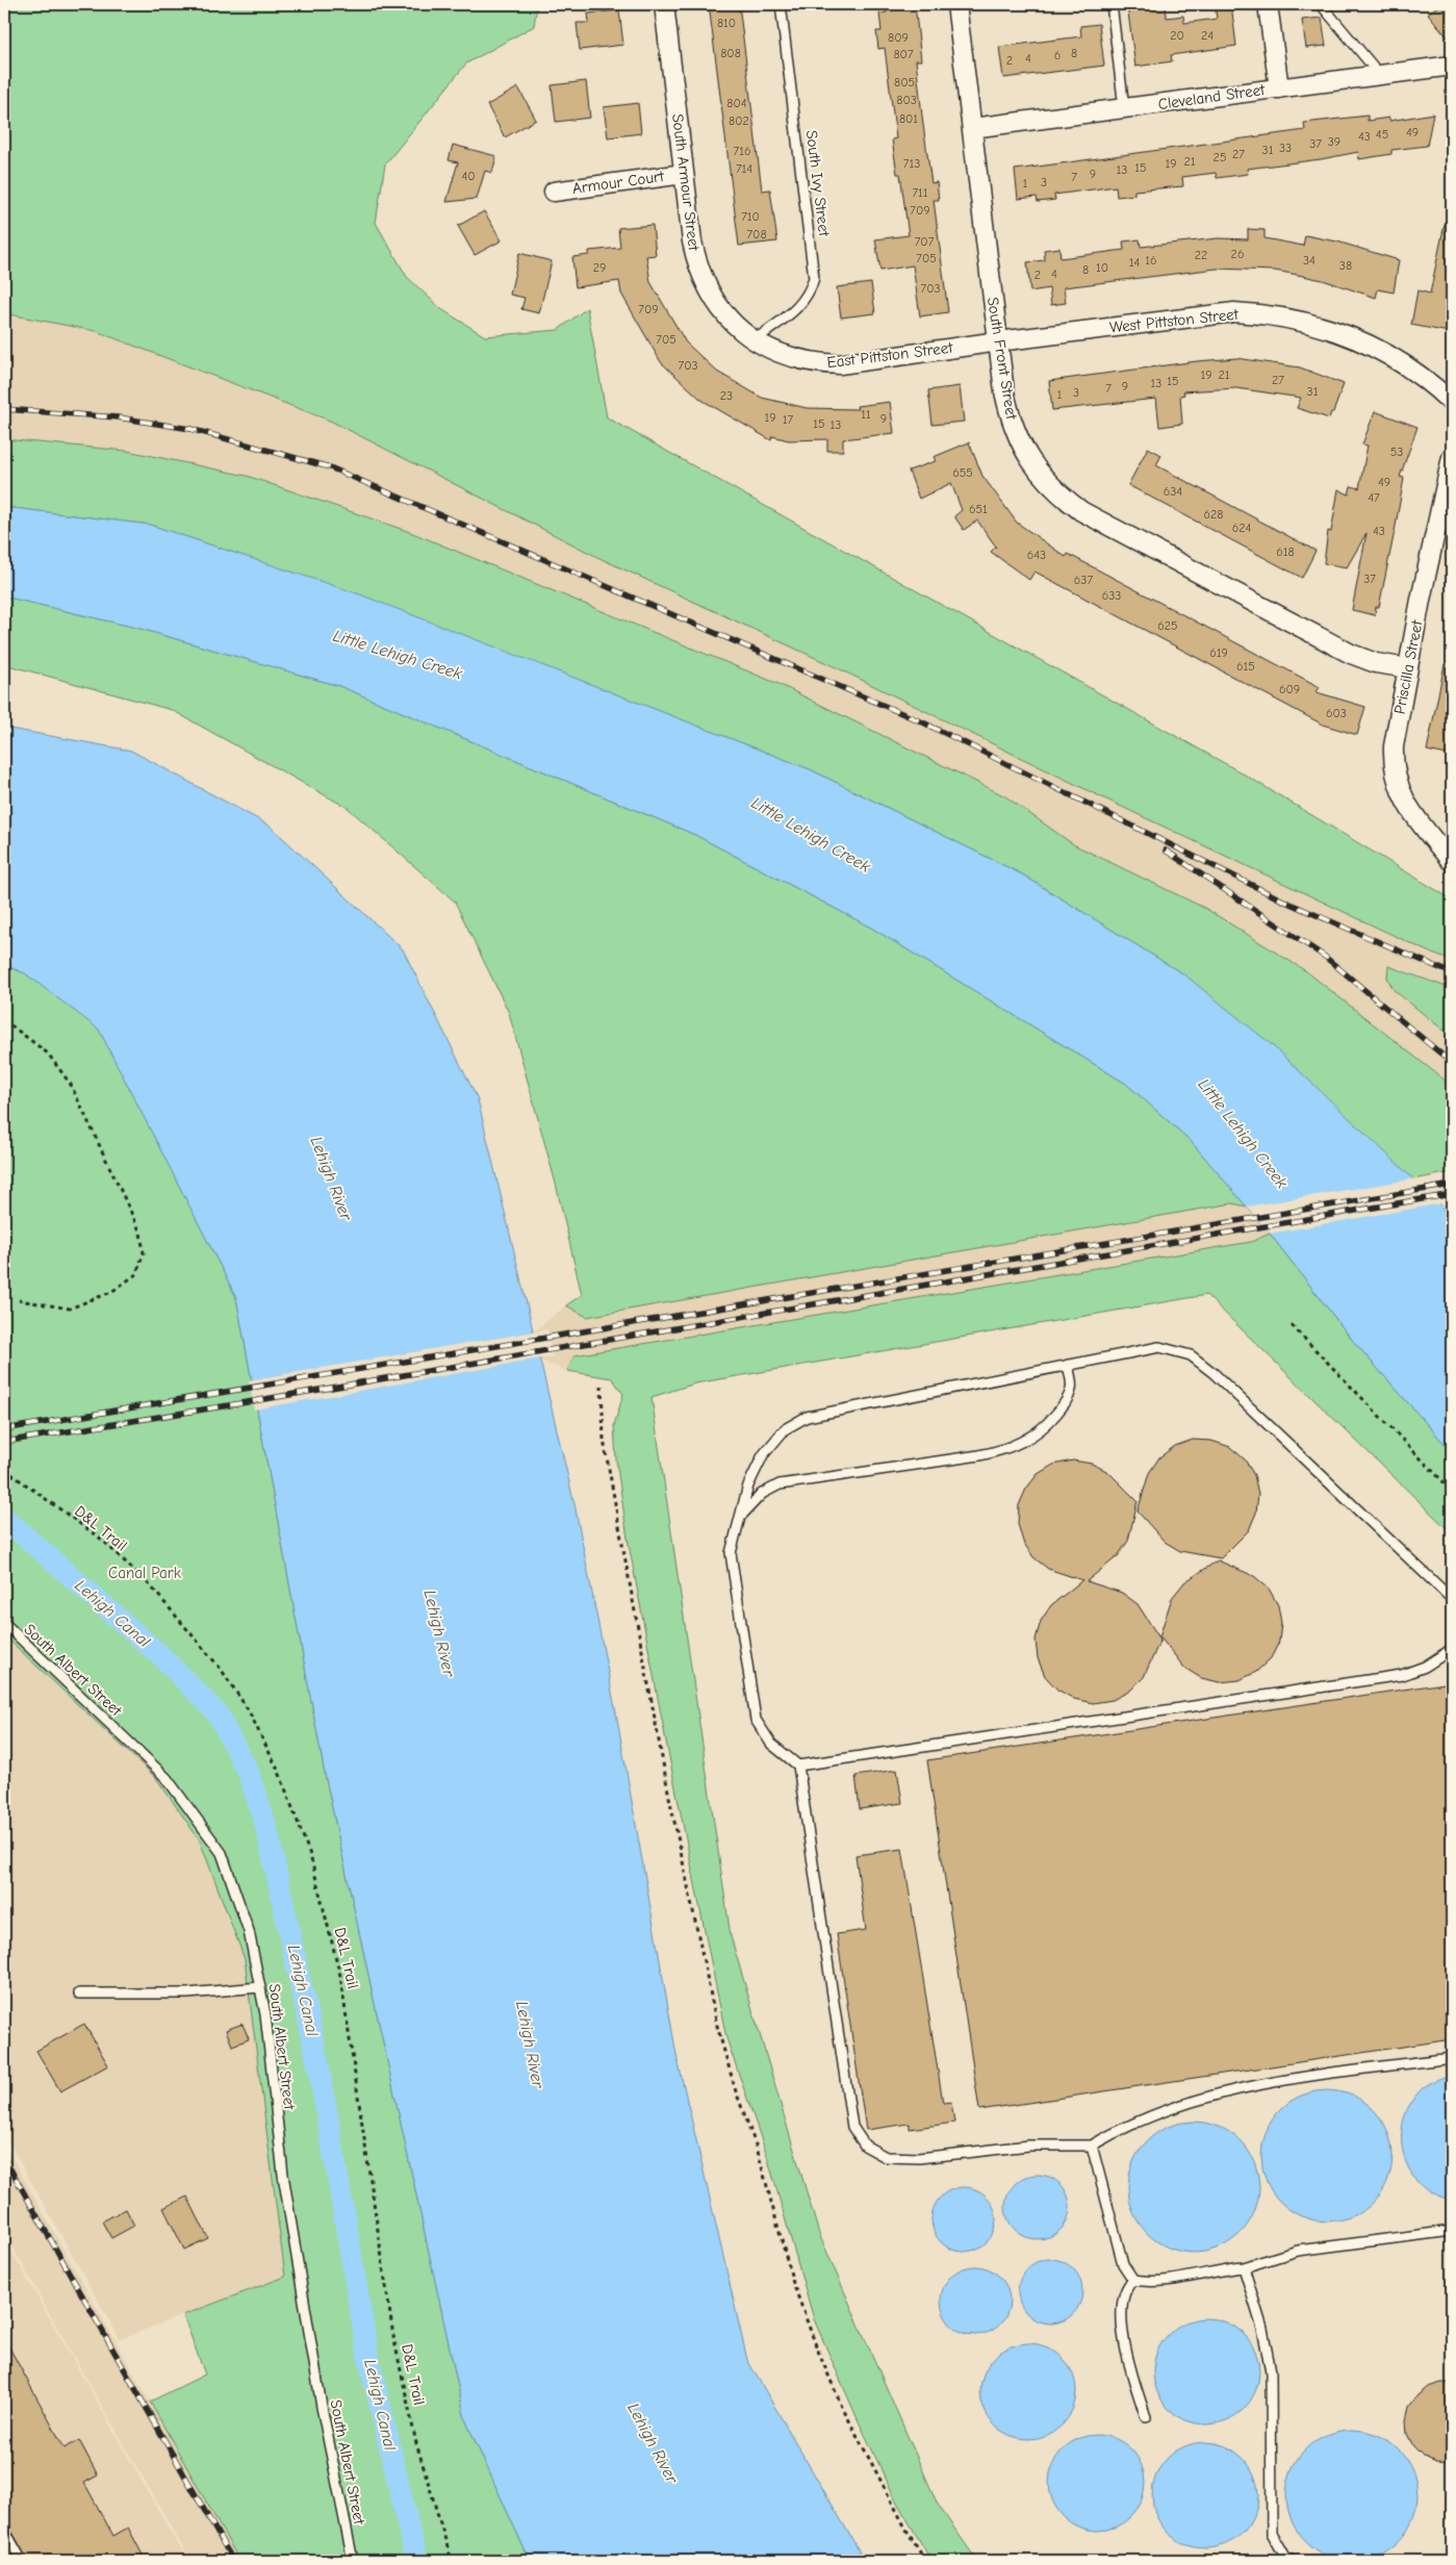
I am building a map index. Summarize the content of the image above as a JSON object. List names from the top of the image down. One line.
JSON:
{"streets":{"street":["Cleveland Street","Armour Court","South Armour Street","West Pittston Street","East Pittston Street","South Front Street","Priscilla Street"],"lane":["South Ivy Street","South Albert Street"],"path":["D&L Trail"]},"crossings":[["Cleveland Street","South Front Street"],["Armour Court","South Armour Street"],["South Armour Street","South Ivy Street"],["South Armour Street","East Pittston Street"],["South Ivy Street","East Pittston Street"],["West Pittston Street","East Pittston Street"],["West Pittston Street","South Front Street"],["East Pittston Street","South Front Street"],["South Front Street","Priscilla Street"]],"water":["Little Lehigh Creek","Lehigh River","Lehigh Canal"],"parks":["Canal Park"],"house_numbers":["810","20","24","809","808","8","807","6","4","2","805","803","804","801","802","49","45","43","39","37","33","31","716","27","25","21","713","19","15","714","13","9","40","7","3","1","711","709","710","708","707","26","22","705","16","34","14","38","29","10","8","4","2","703","709","705","703","19","21","27","15","13","9","7","31","3","1","23","11","19","9","17","15","13","53","655","49","634","47","651","628","624","43","618","643","37","637","633","625","619","615","609","603"]}
